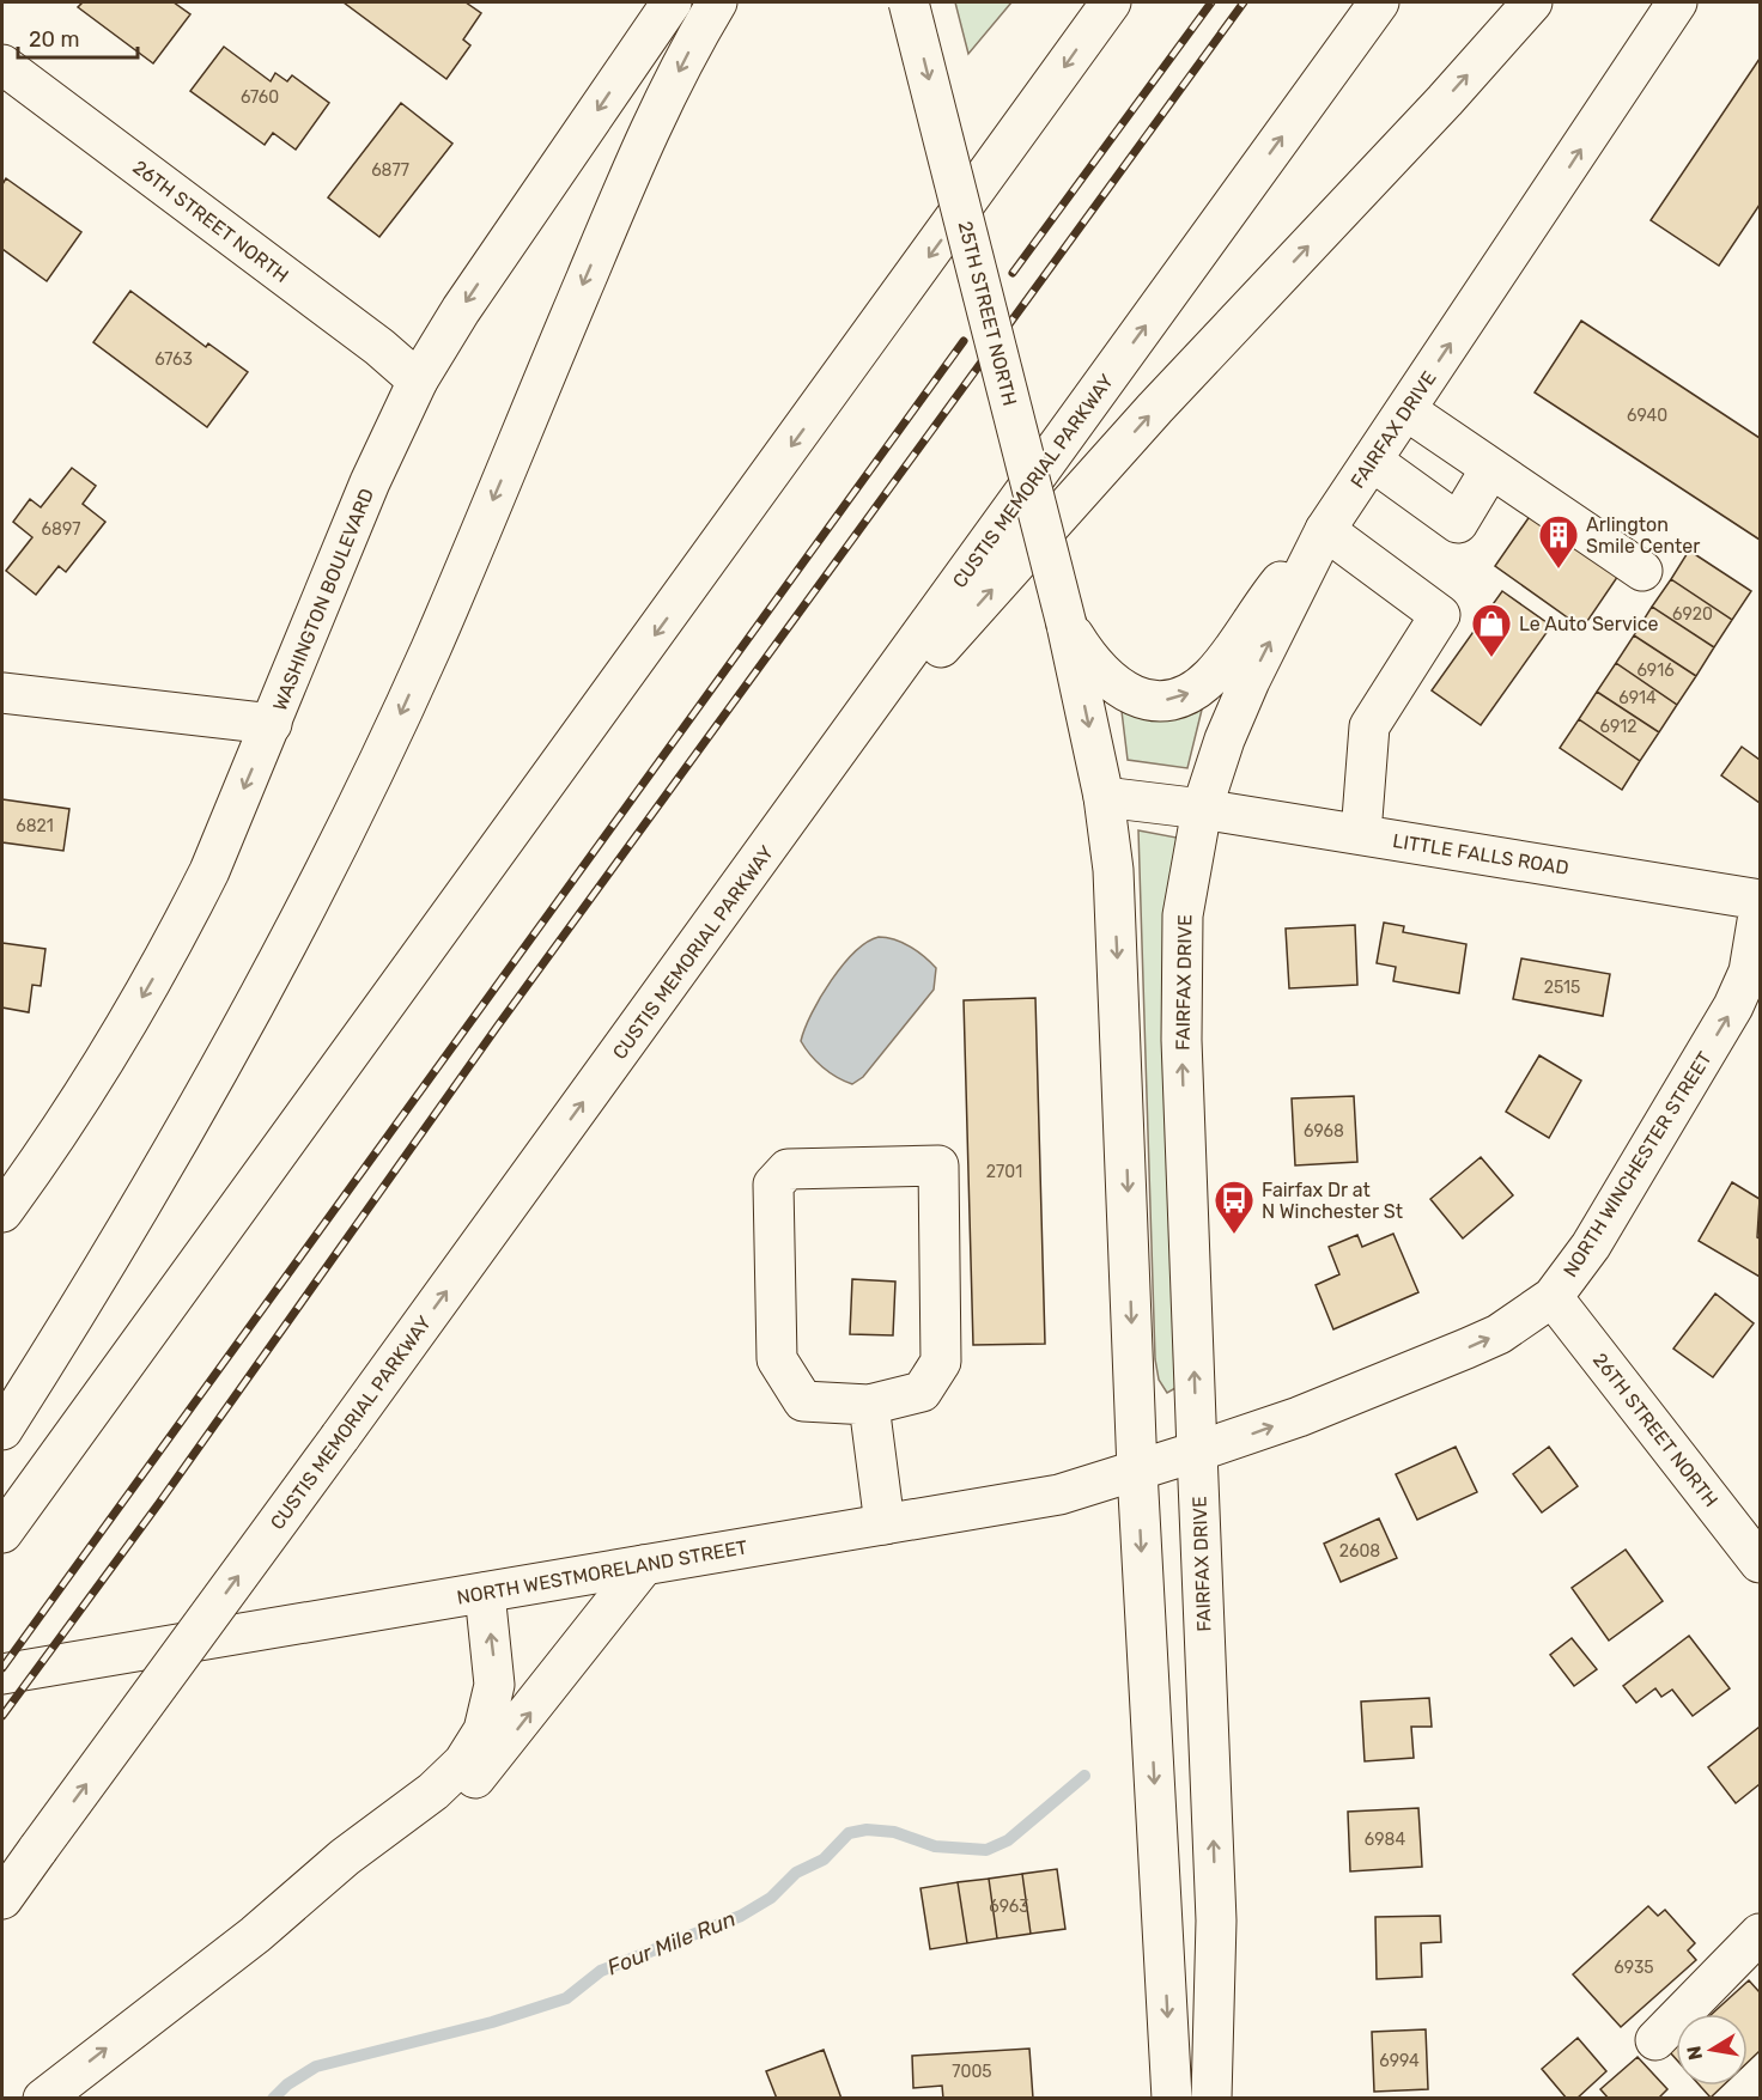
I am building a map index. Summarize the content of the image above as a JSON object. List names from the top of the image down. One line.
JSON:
{"streets":{"main road":["26TH STREET NORTH","25TH STREET NORTH","FAIRFAX DRIVE","CUSTIS MEMORIAL PARKWAY","WASHINGTON BOULEVARD","LITTLE FALLS ROAD","NORTH WINCHESTER STREET","NORTH WESTMORELAND STREET"]},"crossings":[["26TH STREET NORTH","WASHINGTON BOULEVARD"],["26TH STREET NORTH","NORTH WINCHESTER STREET"],["FAIRFAX DRIVE","LITTLE FALLS ROAD"],["FAIRFAX DRIVE","NORTH WINCHESTER STREET"],["FAIRFAX DRIVE","NORTH WESTMORELAND STREET"],["NORTH WINCHESTER STREET","NORTH WESTMORELAND STREET"]],"one_way":["25TH STREET NORTH","NORTH WINCHESTER STREET"],"water":["Four Mile Run"],"places":{"building":["Arlington Smile Center"],"shop":["Le Auto Service"],"bus stop":["Fairfax Dr at N Winchester St"]},"house_numbers":["6760","6877","6763","6940","6897","6920","6916","6914","6912","6821","2515","6968","2701","2608","6984","6963","6935","6994","7005"],"scale_bar":"20 m","north":"left"}
